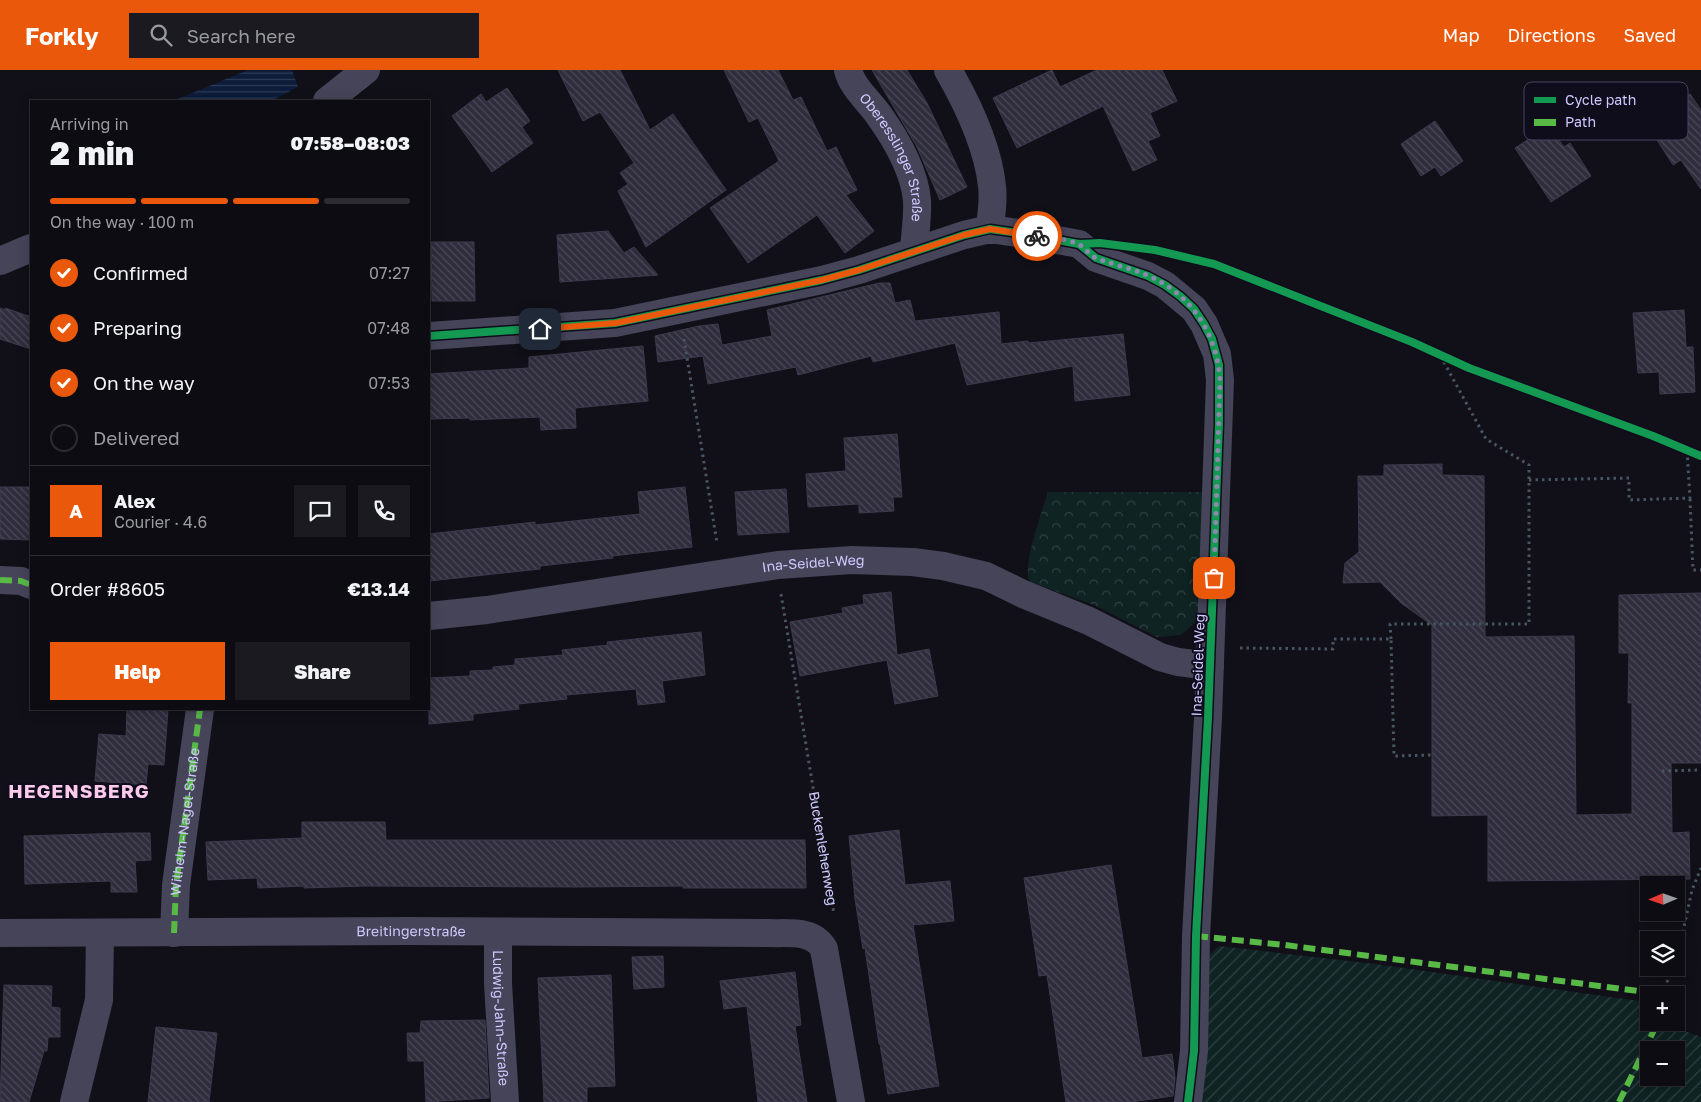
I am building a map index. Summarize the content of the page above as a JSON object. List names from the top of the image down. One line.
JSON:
{"streets":{"street":["Oberesslinger Straße","Ina-Seidel-Weg","Wilhelm-Nagel-Straße","Breitingerstraße","Ludwig-Jahn-Straße"],"path":["Buckenlehenweg"]},"crossings":[["Wilhelm-Nagel-Straße","Breitingerstraße"],["Buckenlehenweg","Breitingerstraße"],["Breitingerstraße","Ludwig-Jahn-Straße"]],"districts":["HEGENSBERG"],"legend":["Cycle path","Path"],"north":"left","page":{"header":"Forkly","search":"Search here","nav":["Map","Directions","Saved"],"heading":["2 min","Arriving in","07:58–08:03"],"panel":["Alex","Courier · 4.6","Order #8605","€13.14"],"bar":"On the way · 100 m","list":[["Confirmed","07:27"],["Preparing","07:48"],["On the way","07:53"],"Delivered"],"round":"A","buttons":["Help","Share"],"map_buttons":["+","−"]}}
